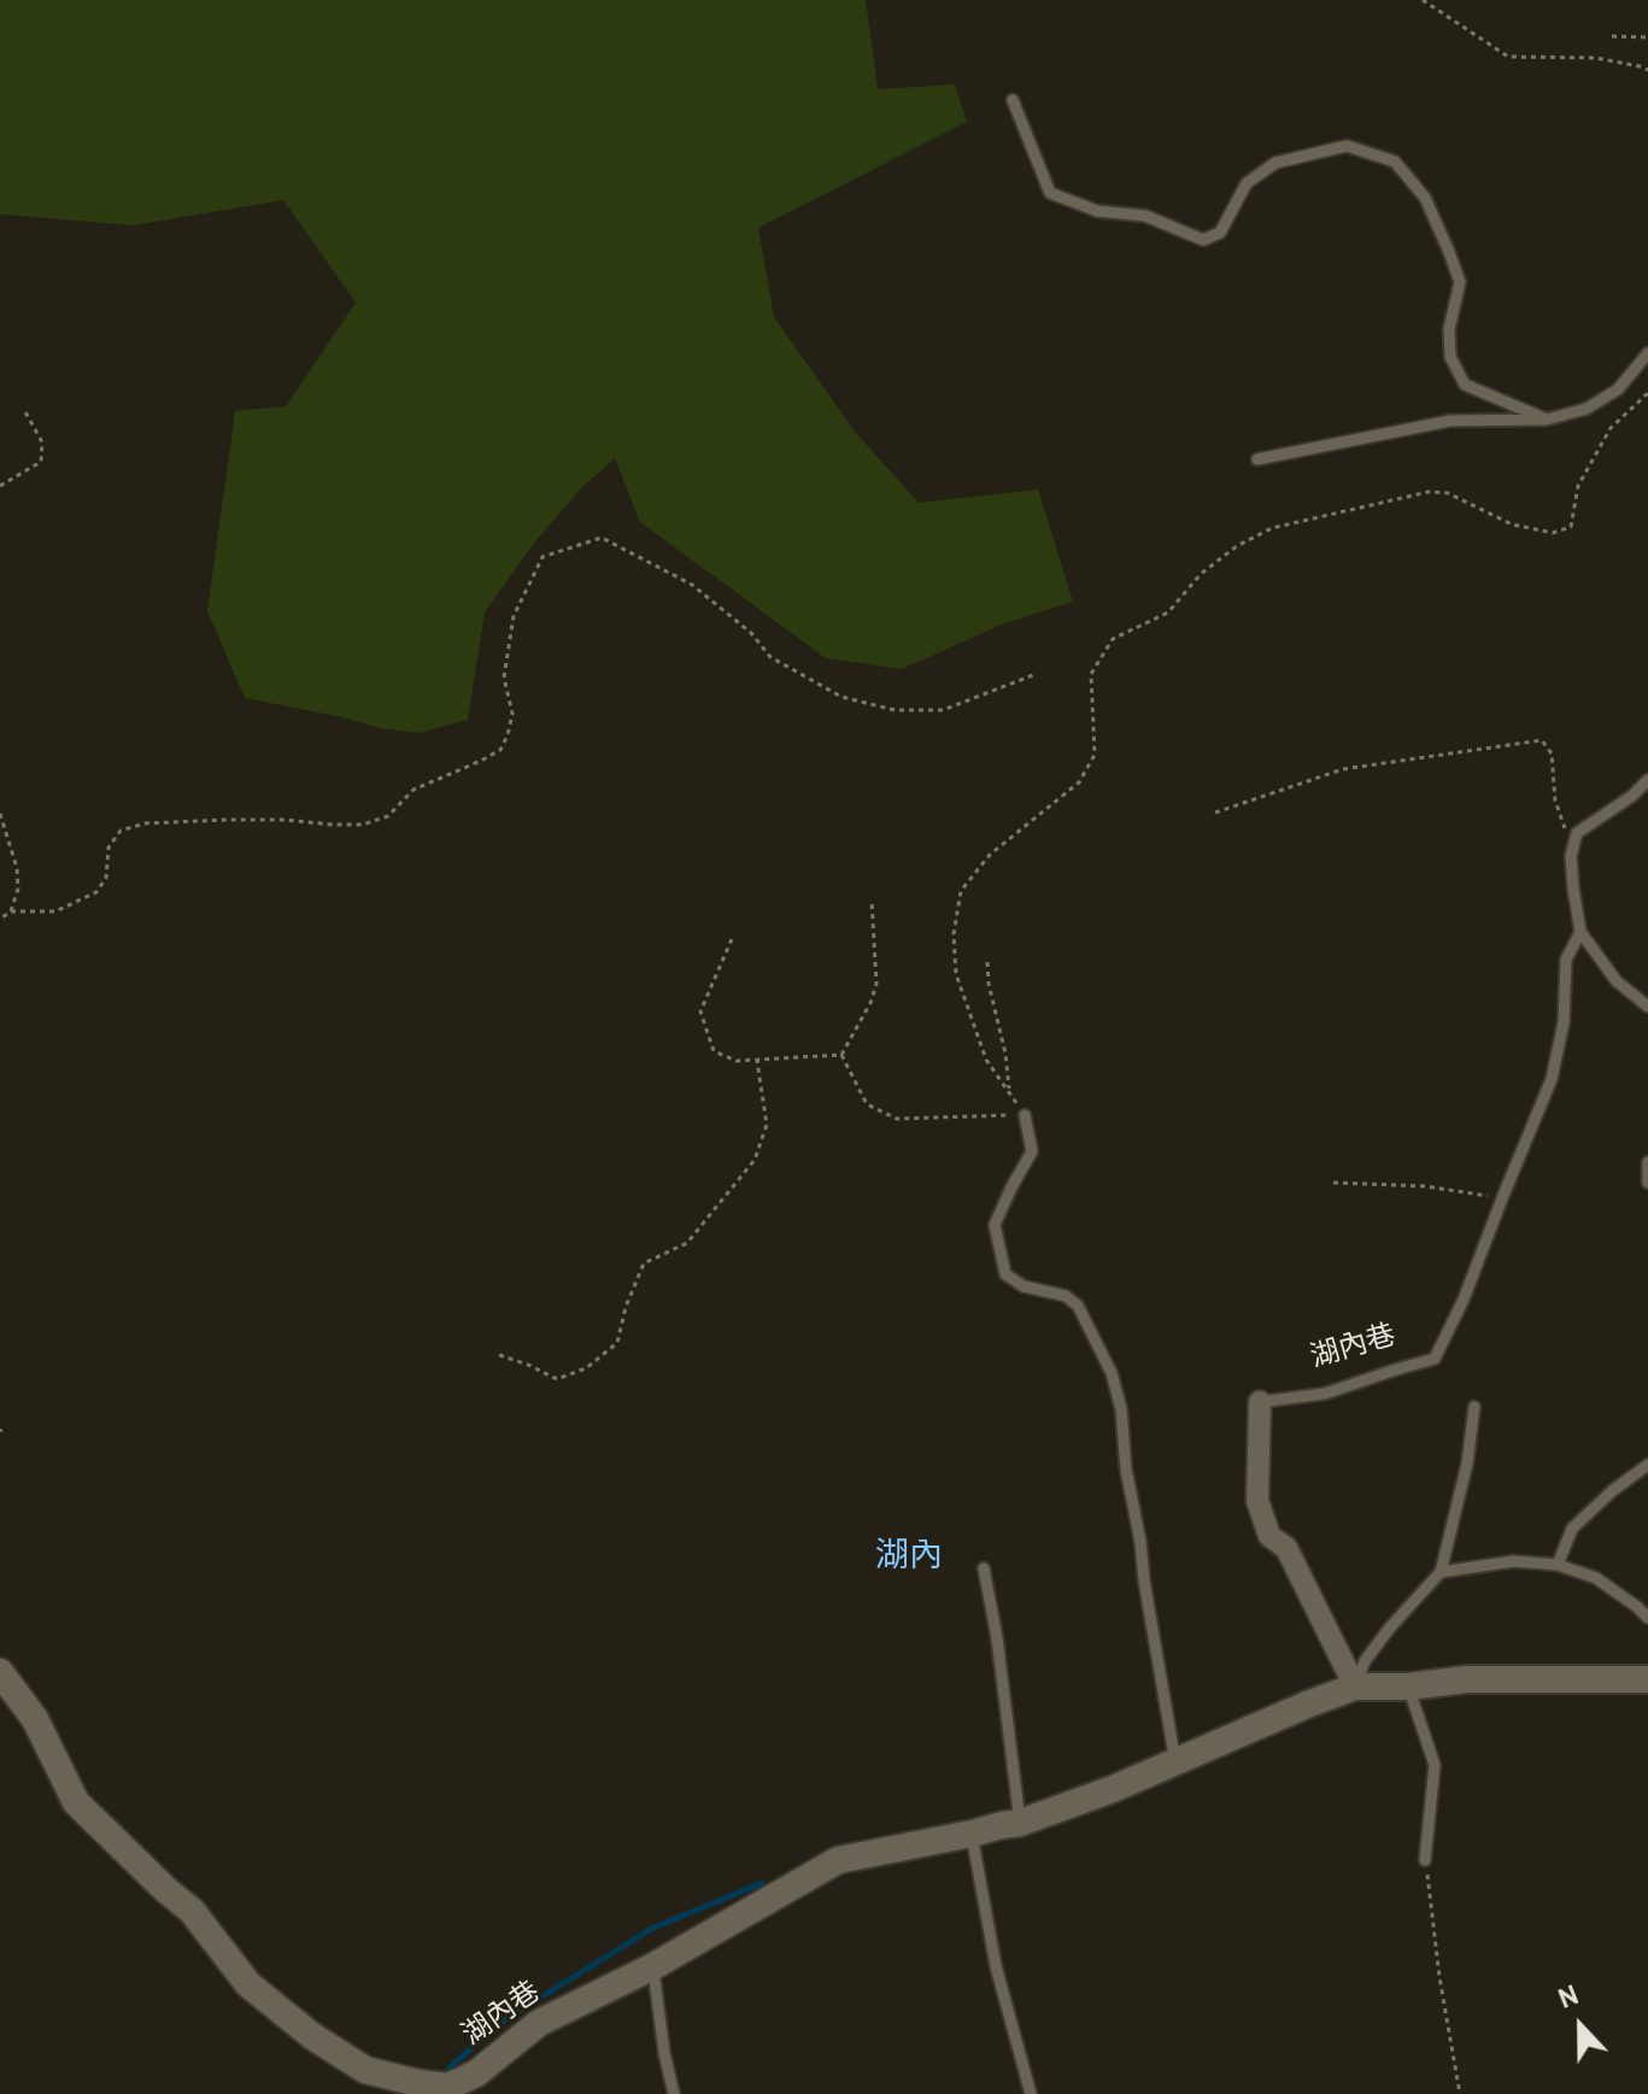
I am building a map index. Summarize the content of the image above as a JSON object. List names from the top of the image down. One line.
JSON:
{"streets":{"street":["湖內巷"]},"districts":["湖內"],"north":"top"}
